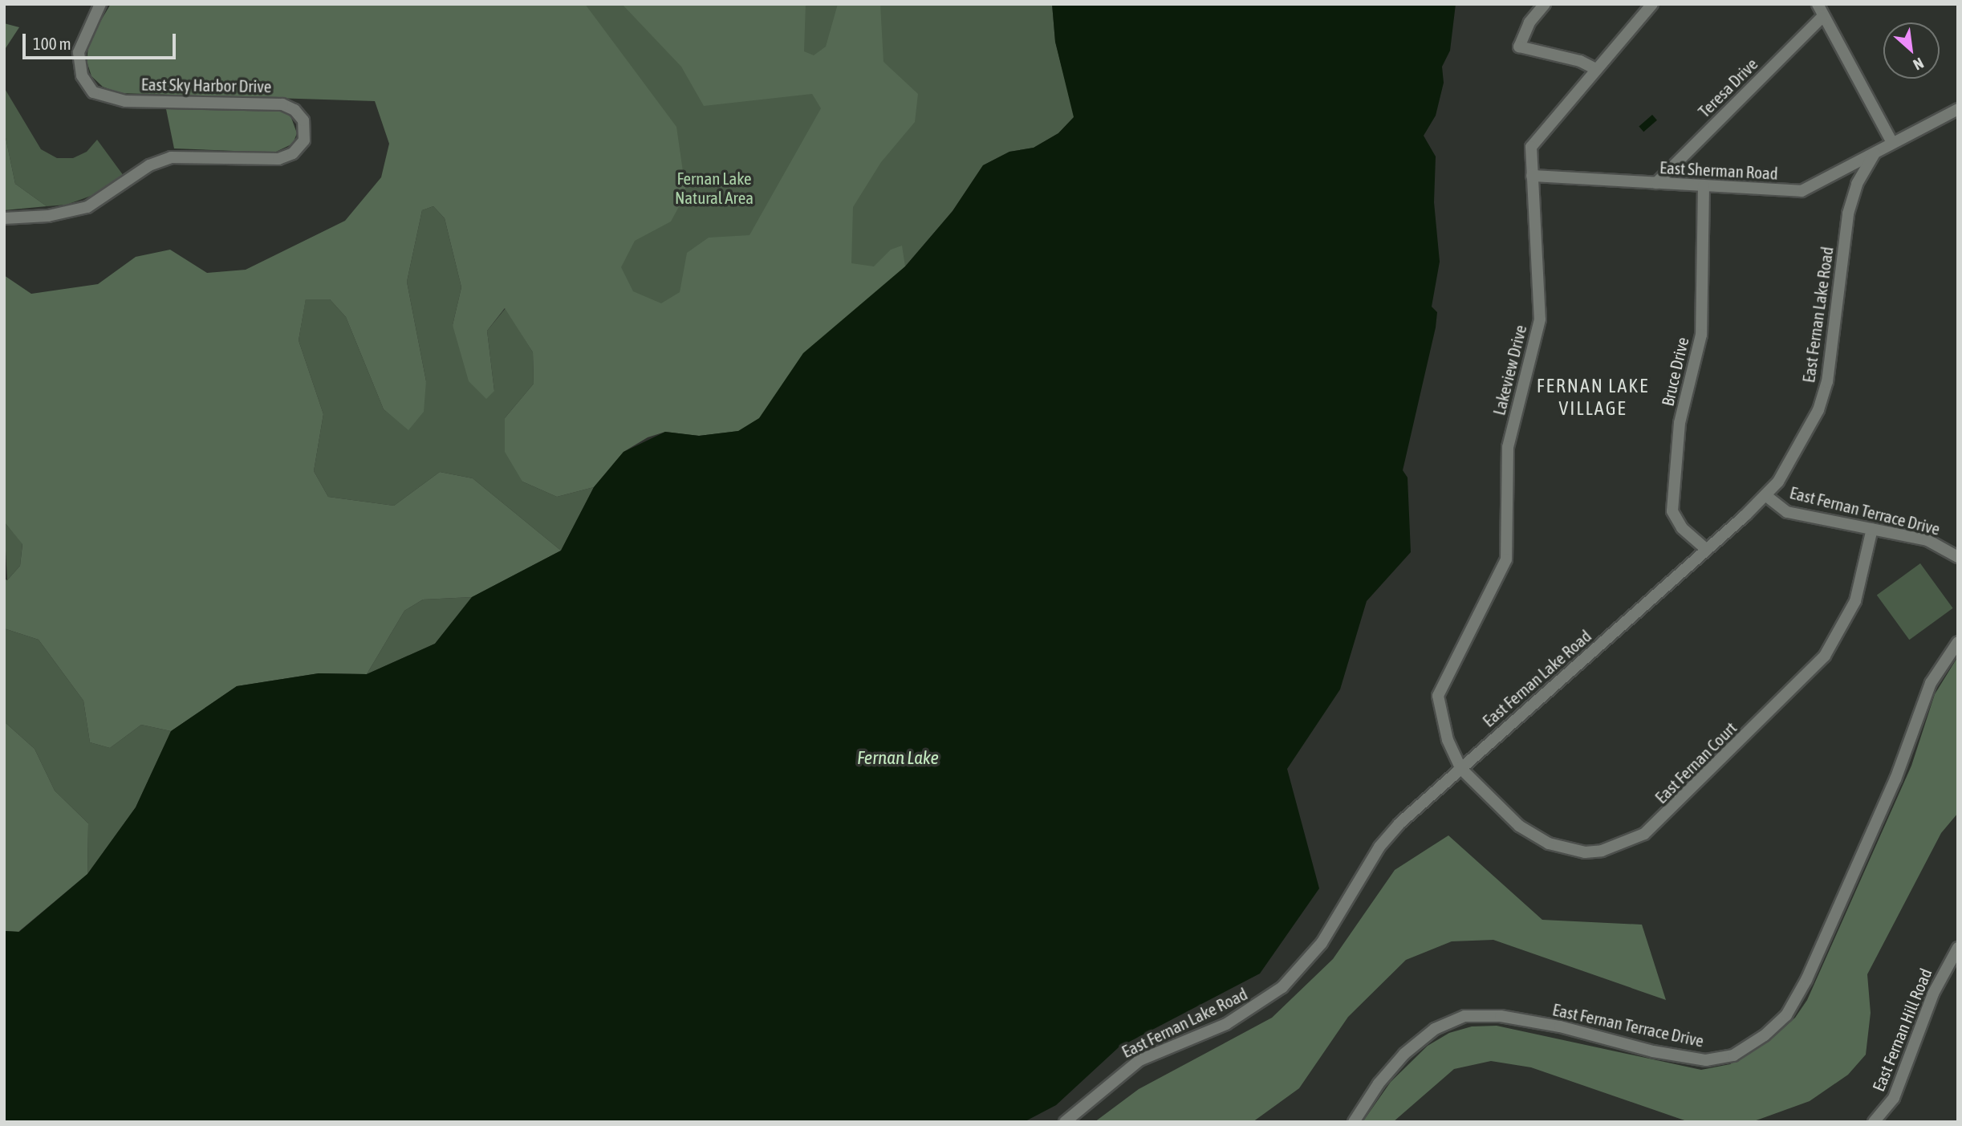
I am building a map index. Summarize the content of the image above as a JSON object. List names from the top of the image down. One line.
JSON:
{"streets":{"street":["East Sky Harbor Drive","Teresa Drive","East Sherman Road","East Fernan Lake Road","Lakeview Drive","Bruce Drive","East Fernan Terrace Drive","East Fernan Court","East Fernan Hill Road"]},"crossings":[["Teresa Drive","East Sherman Road"],["East Sherman Road","East Fernan Lake Road"],["East Sherman Road","Lakeview Drive"],["East Sherman Road","Bruce Drive"],["East Fernan Lake Road","Lakeview Drive"],["East Fernan Lake Road","Bruce Drive"],["East Fernan Lake Road","East Fernan Terrace Drive"],["East Fernan Lake Road","East Fernan Court"],["Lakeview Drive","East Fernan Court"],["East Fernan Terrace Drive","East Fernan Court"]],"districts":["FERNAN LAKE VILLAGE"],"water":["Fernan Lake"],"parks":["Fernan Lake Natural Area"],"scale_bar":"100 m","north":"bottom right"}
